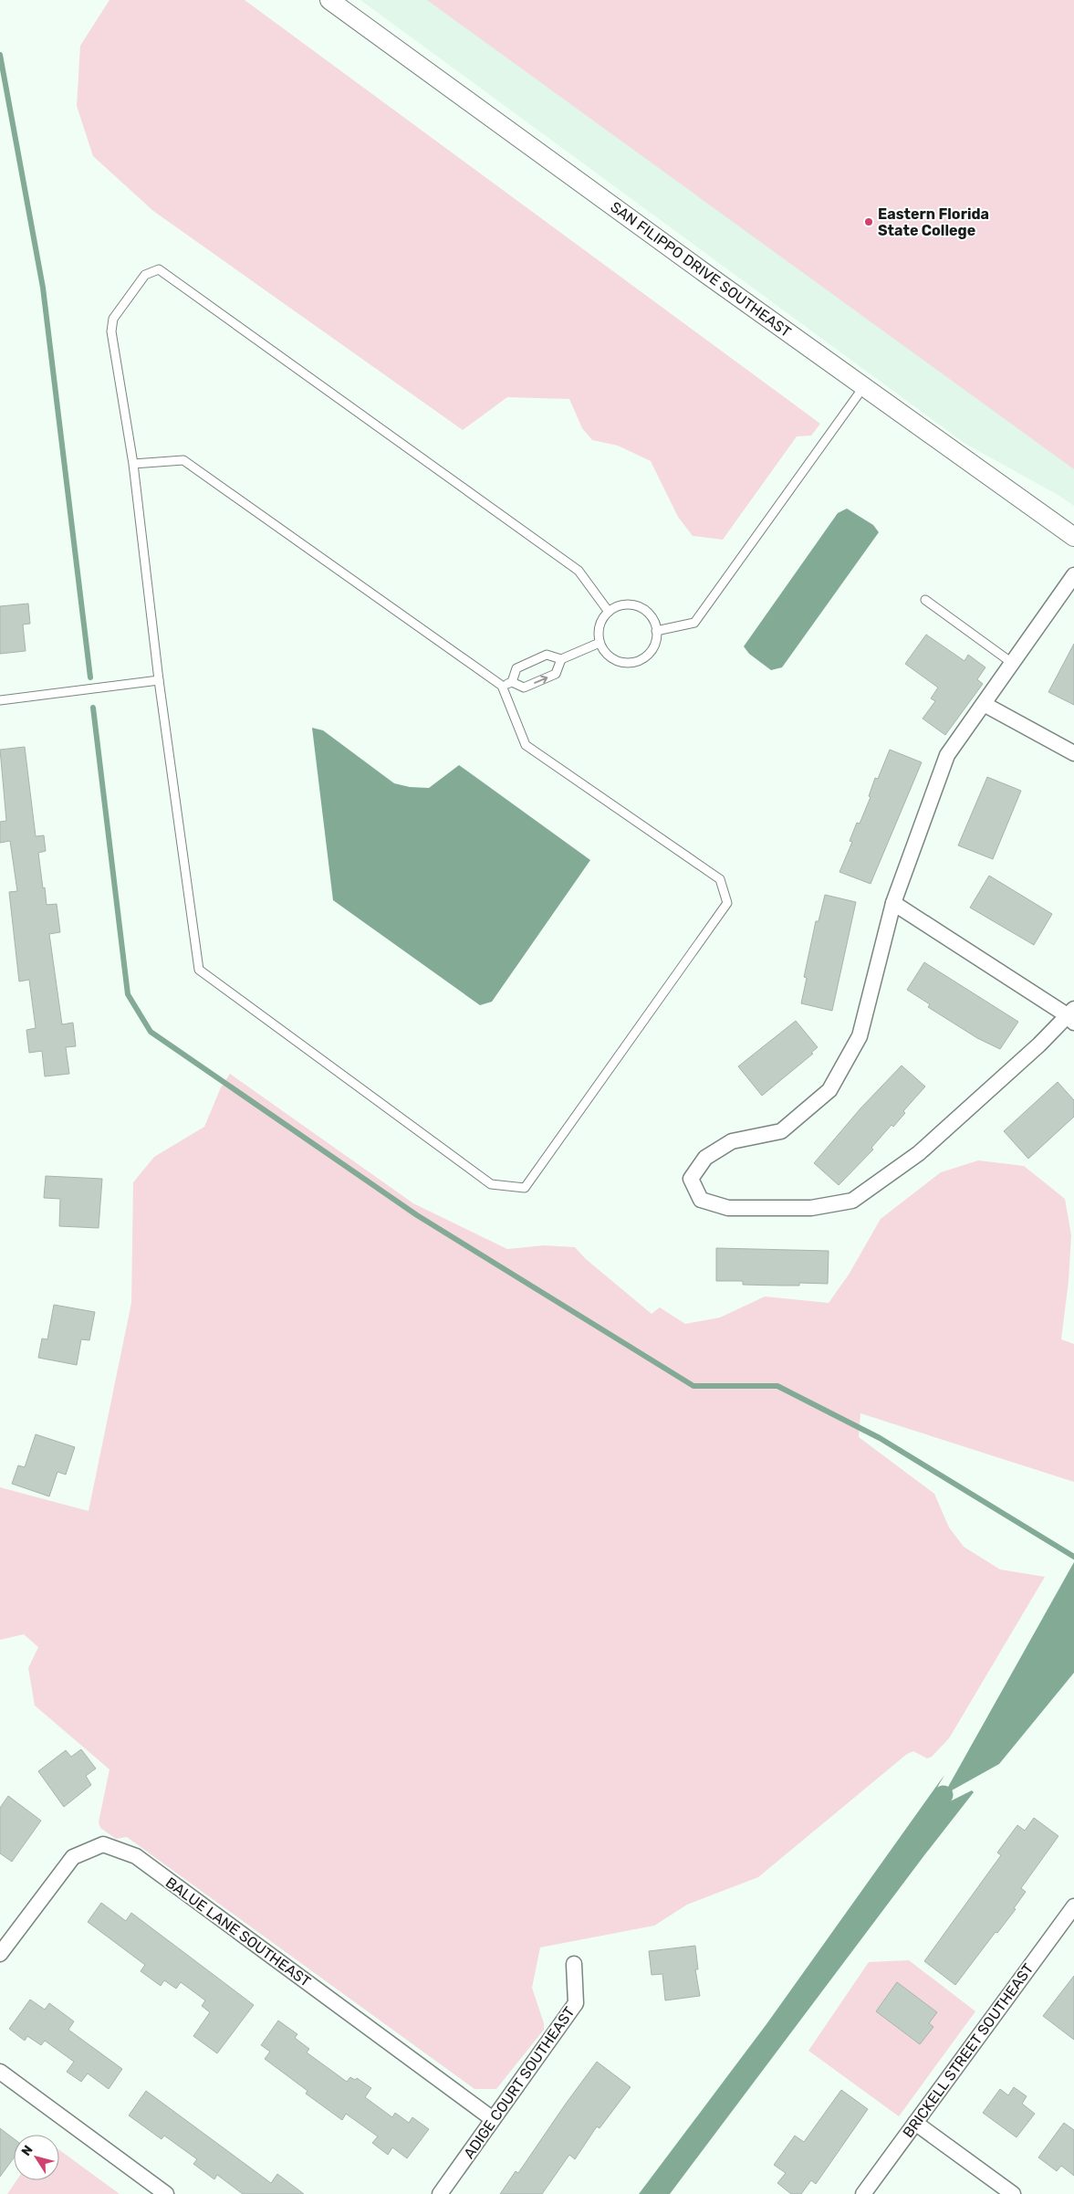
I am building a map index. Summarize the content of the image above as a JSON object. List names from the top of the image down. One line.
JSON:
{"streets":{"street":["SAN FILIPPO DRIVE SOUTHEAST","BALUE LANE SOUTHEAST","BRICKELL STREET SOUTHEAST","ADIGE COURT SOUTHEAST"]},"crossings":[["BALUE LANE SOUTHEAST","ADIGE COURT SOUTHEAST"]],"places":["Eastern Florida State College"],"north":"top left"}
